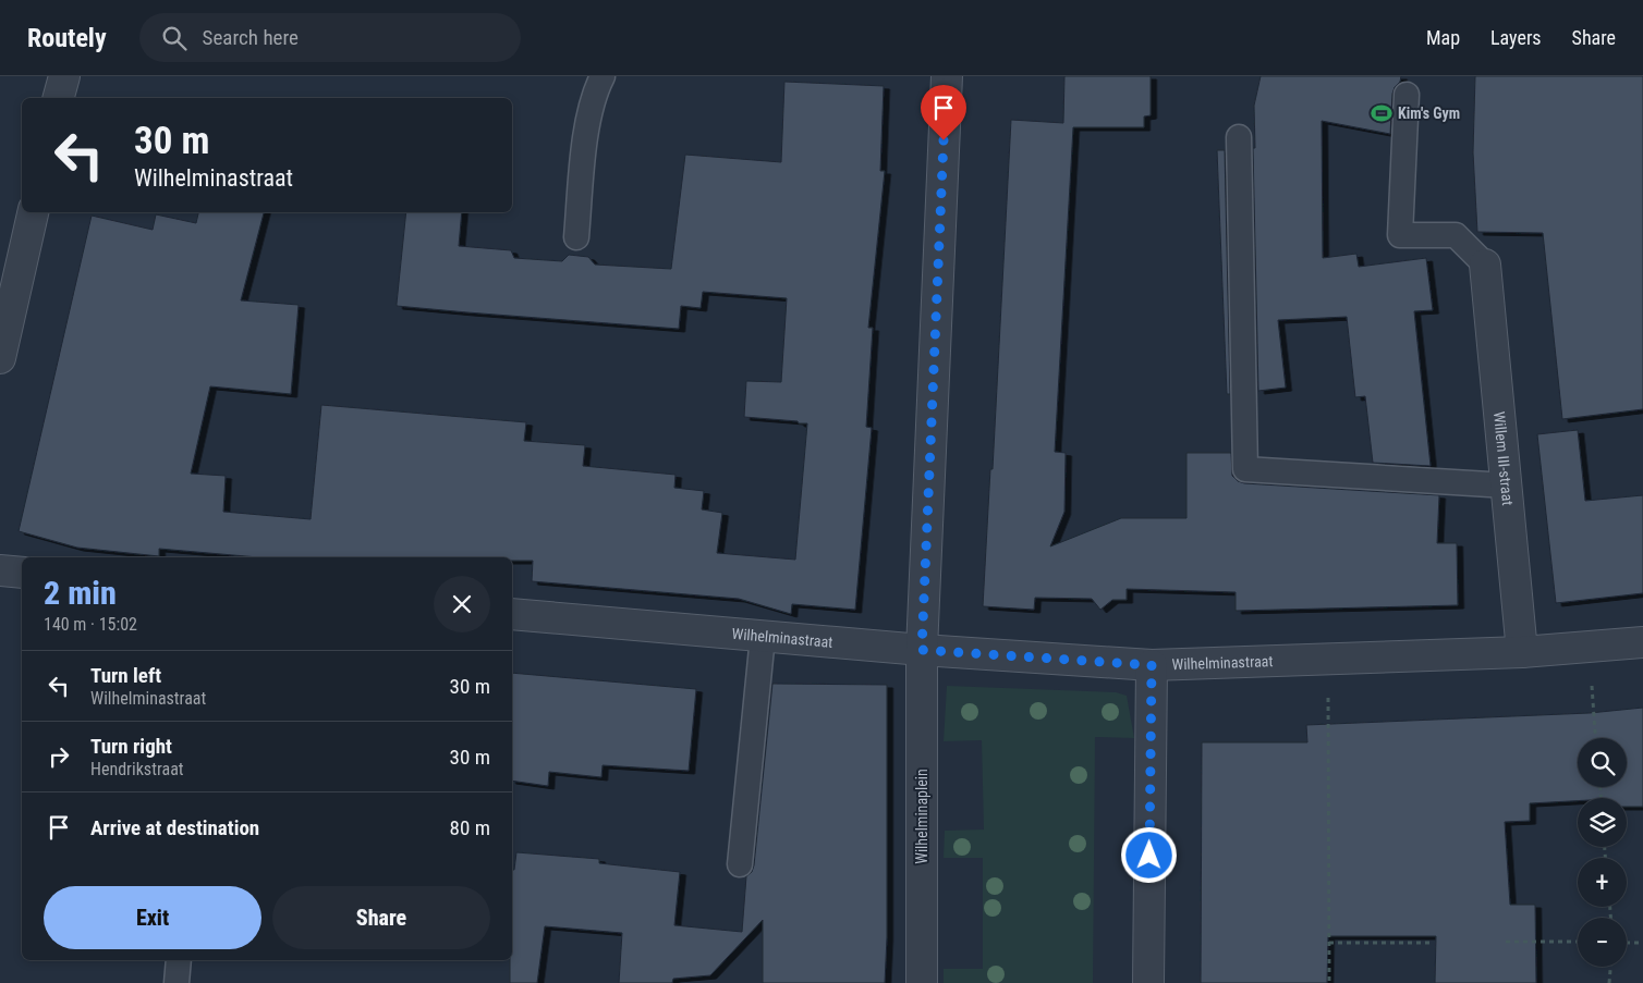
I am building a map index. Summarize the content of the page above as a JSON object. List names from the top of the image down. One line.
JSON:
{"streets":{"street":["Willem III-straat","Wilhelminastraat","Wilhelminaplein"]},"crossings":[["Willem III-straat","Wilhelminastraat"],["Wilhelminastraat","Wilhelminaplein"]],"places":{"sports":["Kim's Gym"]},"page":{"header":"Routely","search":"Search here","nav":["Map","Layers","Share"],"turn":["30 m","Wilhelminastraat"],"heading":["2 min","140 m · 15:02"],"list":[{"name":"Turn left","note":"Wilhelminastraat","value":"30 m"},{"name":"Turn right","note":"Hendrikstraat","value":"30 m"},{"name":"Arrive at destination","value":"80 m"}],"map_buttons":["+","−"],"buttons":["Exit","Share"]}}
